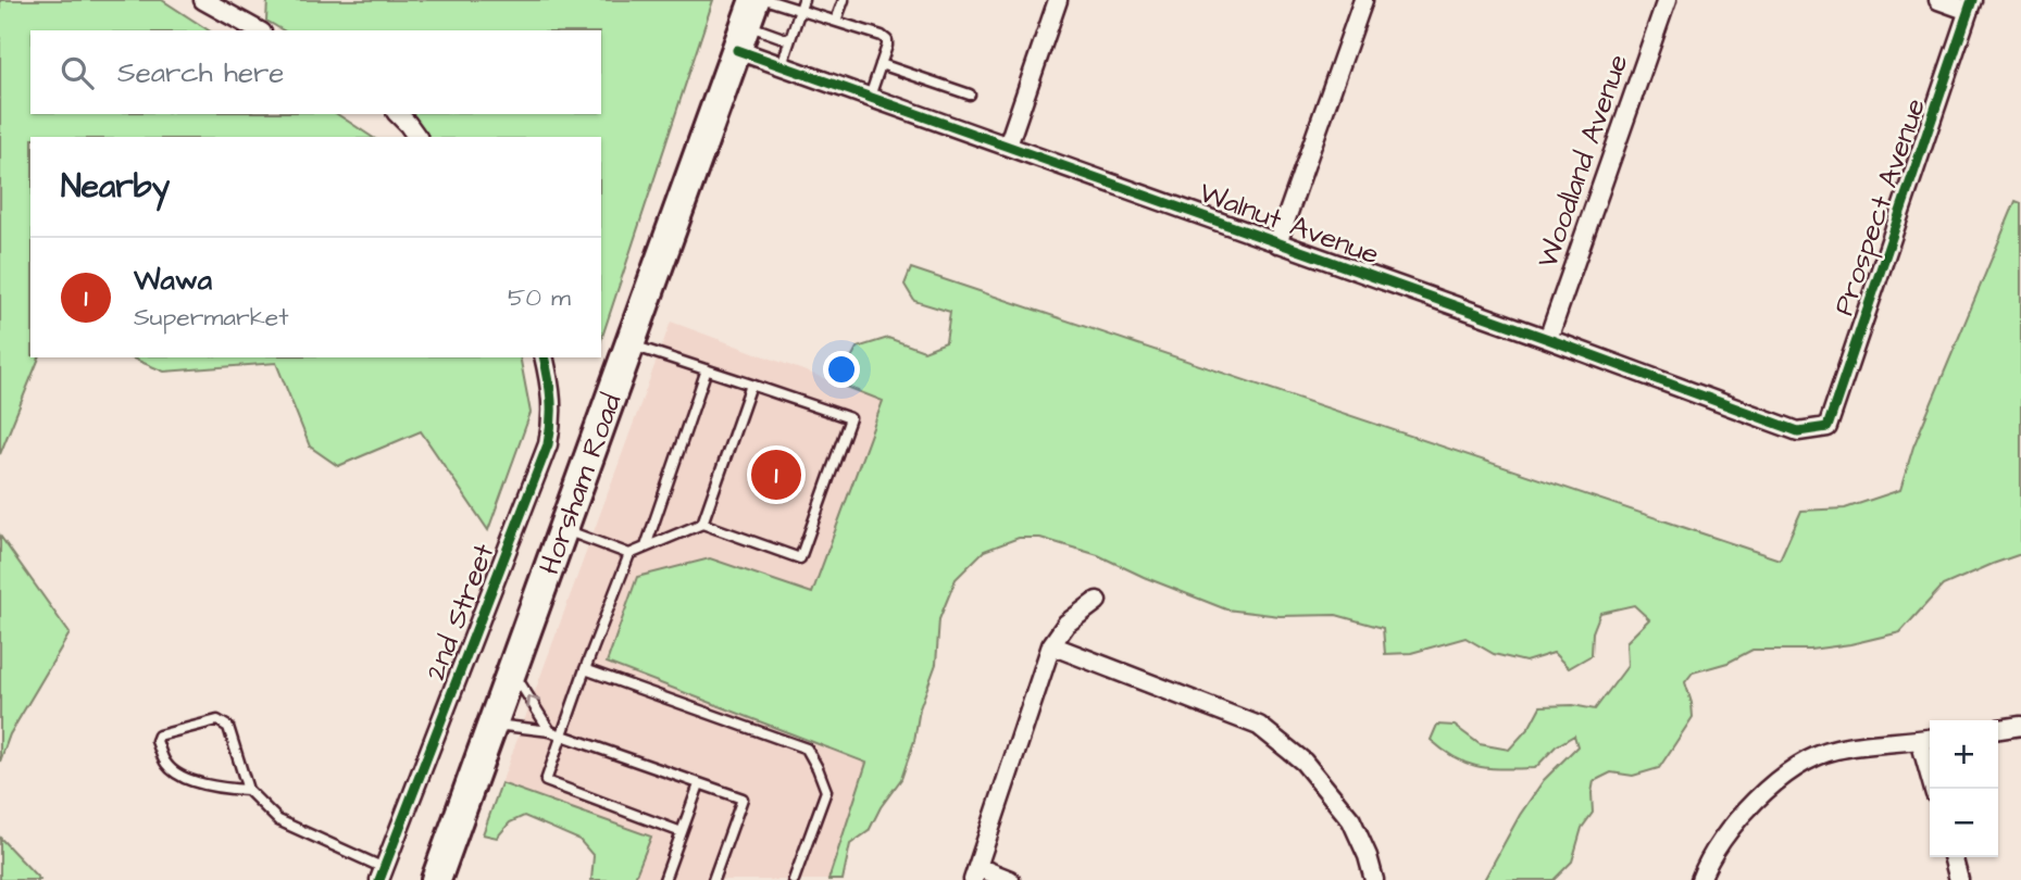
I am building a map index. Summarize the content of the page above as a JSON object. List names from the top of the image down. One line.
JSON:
{"streets":{"main road":["Horsham Road"],"street":["Woodland Avenue","Prospect Avenue","Walnut Avenue","2nd Street"]},"crossings":[["Woodland Avenue","Walnut Avenue"],["Prospect Avenue","Walnut Avenue"],["Walnut Avenue","Horsham Road"]],"page":{"search":"Search here","heading":"Nearby","list":[{"mark":"1","name":"Wawa","note":"Supermarket","value":"50 m"}],"pins":"1","map_buttons":["+","−"]}}
